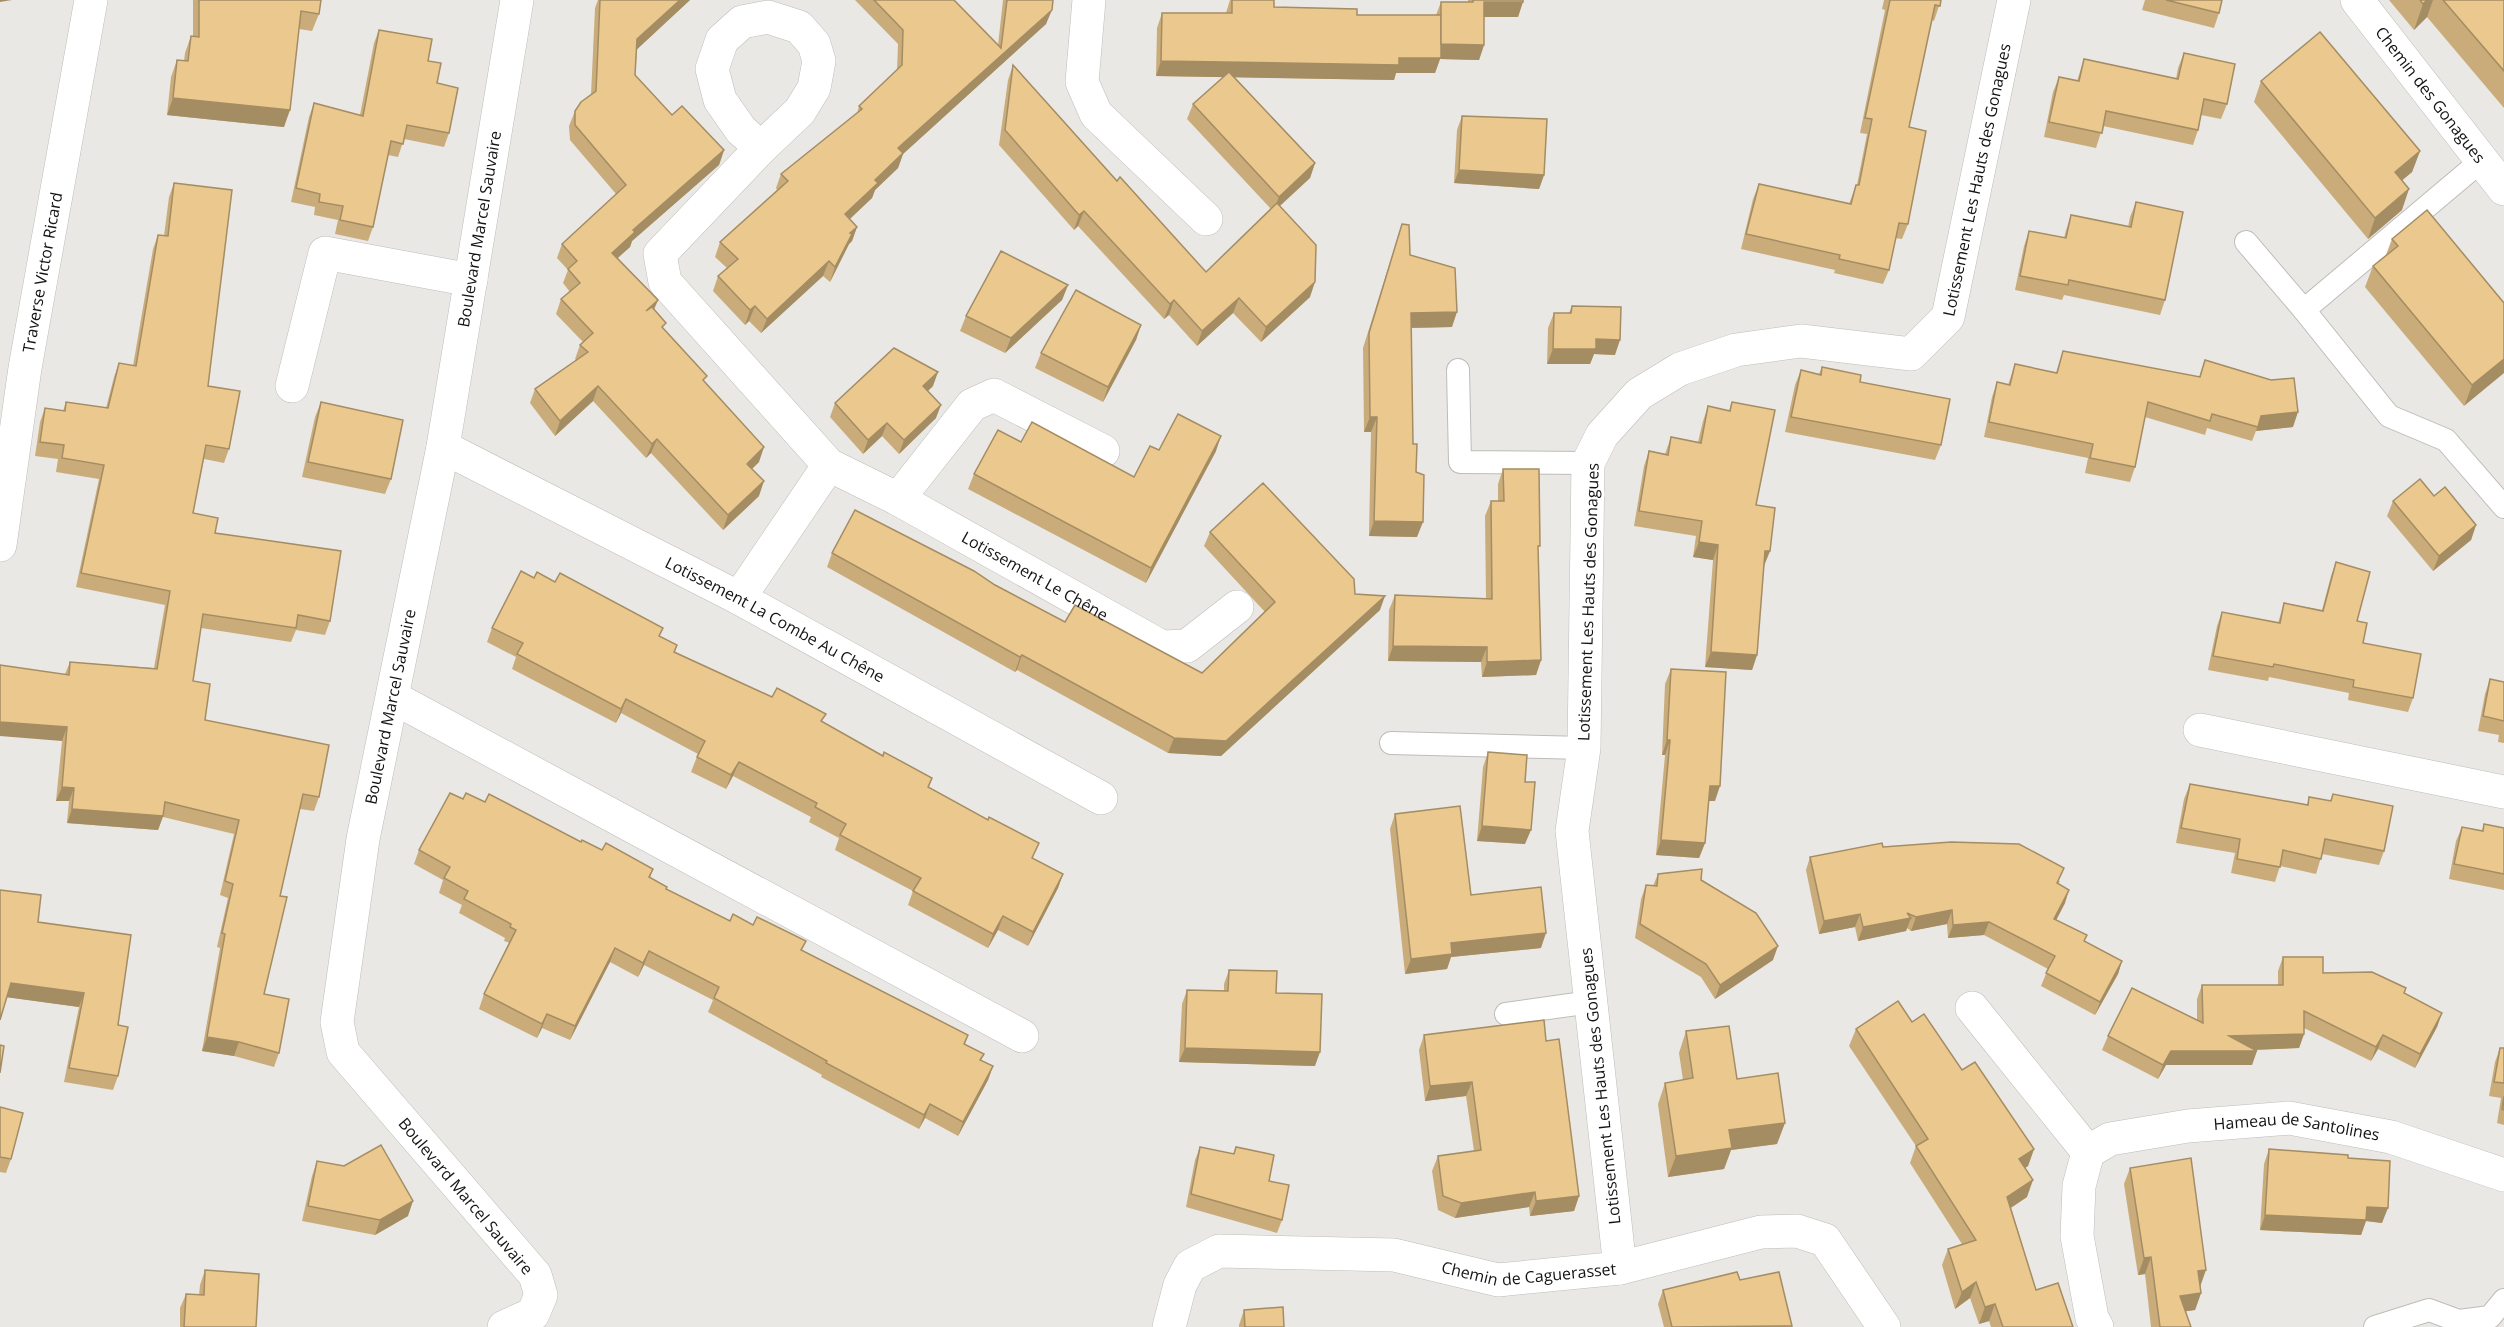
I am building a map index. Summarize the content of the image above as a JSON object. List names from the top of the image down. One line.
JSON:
{"streets":{"street":["Chemin des Gonagues","Lotissement Les Hauts des Gonagues","Boulevard Marcel Sauvaire","Traverse Victor Ricard","Lotissement Le Chêne","Lotissement La Combe Au Chêne","Hameau de Santolines","Chemin de Caguerasset"]},"crossings":[["Lotissement Les Hauts des Gonagues","Chemin de Caguerasset"],["Boulevard Marcel Sauvaire","Lotissement La Combe Au Chêne"]]}
